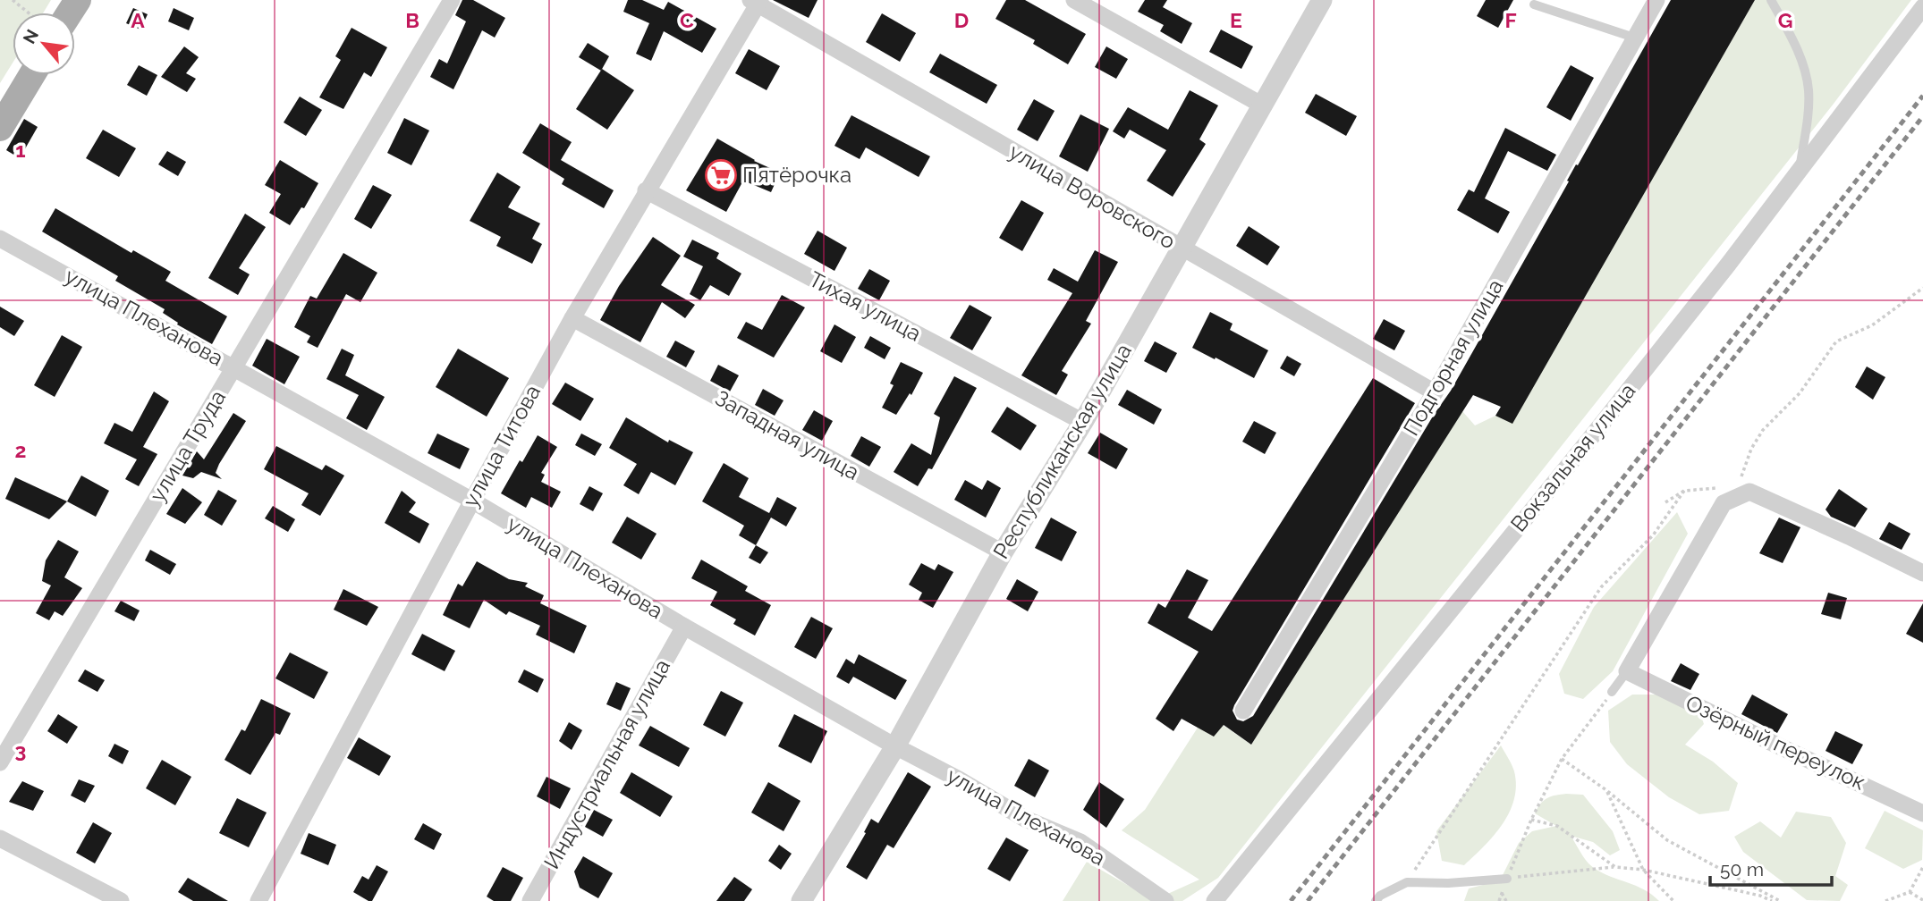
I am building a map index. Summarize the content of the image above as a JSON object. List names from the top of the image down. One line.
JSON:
{"streets":{"street":["улица Воровского","Тихая улица","улица Плеханова","Подгорная улица","Западная улица","улица Труда","улица Титова","Республиканская улица","Вокзальная улица","Озёрный переулок","Индустриальная улица"]},"crossings":[["улица Воровского","Подгорная улица"],["улица Воровского","улица Титова"],["улица Воровского","Республиканская улица"],["Тихая улица","улица Титова"],["Тихая улица","Республиканская улица"],["улица Плеханова","улица Труда"],["улица Плеханова","улица Титова"],["улица Плеханова","Республиканская улица"],["улица Плеханова","Индустриальная улица"],["Западная улица","улица Титова"],["Западная улица","Республиканская улица"]],"places":{"supermarket":["Пятёрочка"]},"scale_bar":"50 m","north":"top left","grid":{"columns":["A","B","C","D","E","F","G"],"rows":["1","2","3"]}}
